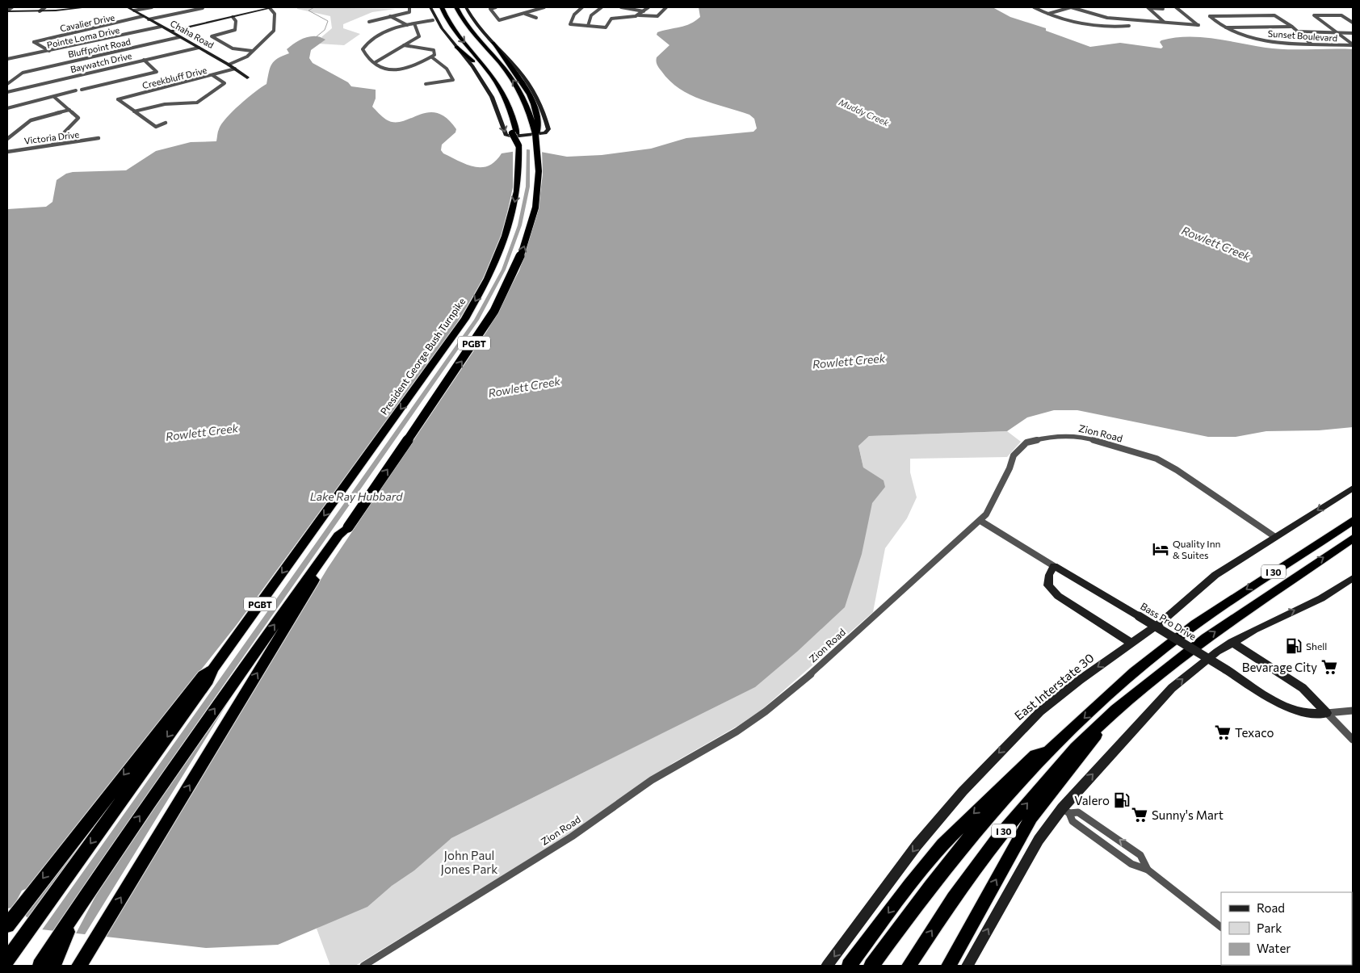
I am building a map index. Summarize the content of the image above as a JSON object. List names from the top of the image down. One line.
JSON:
{"streets":{"highway":["PGBT","President George Bush Turnpike","I 30"],"street":["Cavalier Drive","Chaha Road","Sunset Boulevard","Pointe Loma Drive","Bluffpoint Road","Baywatch Drive","Creekbluff Drive","Victoria Drive","Zion Road","Bass Pro Drive","East Interstate 30"]},"crossings":[["Cavalier Drive","Chaha Road"],["Cavalier Drive","Pointe Loma Drive"],["Chaha Road","Pointe Loma Drive"],["Chaha Road","Bluffpoint Road"],["Chaha Road","Baywatch Drive"],["Chaha Road","Creekbluff Drive"],["Zion Road","Bass Pro Drive"],["Zion Road","East Interstate 30"]],"one_way":["East Interstate 30"],"water":["Muddy Creek","Rowlett Creek","Lake Ray Hubbard"],"parks":["John Paul Jones Park"],"places":{"hotel":["Quality Inn & Suites"],"fuel station":["Shell","Valero"],"supermarket":["Bevarage City","Texaco","Sunny's Mart"]},"legend":["Road","Park","Water"]}
